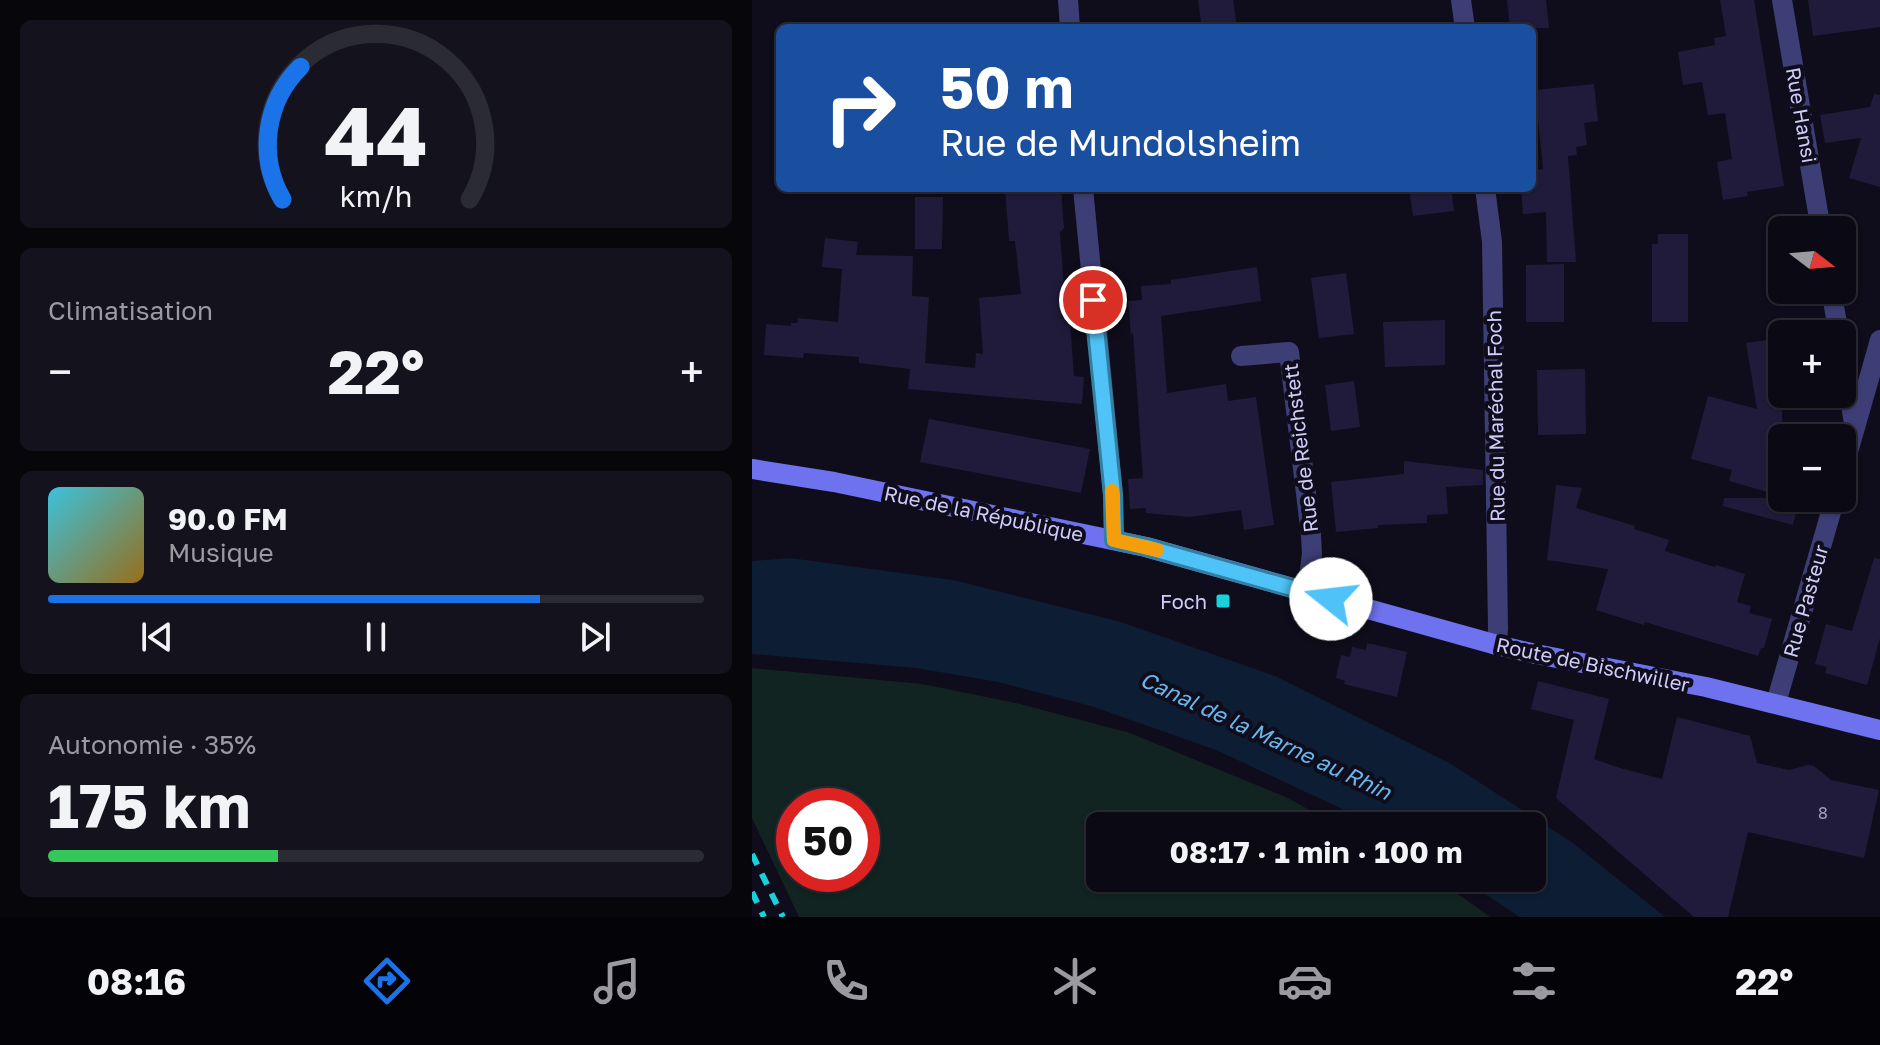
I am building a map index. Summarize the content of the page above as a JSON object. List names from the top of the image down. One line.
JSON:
{"streets":{"main road":["Rue de la République","Route de Bischwiller"],"street":["Rue Hansi","Rue du Maréchal Foch","Rue de Reichstett","Rue Pasteur"]},"crossings":[["Rue du Maréchal Foch","Route de Bischwiller"],["Rue de Reichstett","Rue de la République"],["Rue de Reichstett","Route de Bischwiller"],["Rue de la République","Route de Bischwiller"],["Rue Pasteur","Route de Bischwiller"]],"water":["Canal de la Marne au Rhin"],"places":{"transit":["Foch"]},"house_numbers":["8"],"north":"right","page":{"turn":["50 m","Rue de Mundolsheim"],"map_buttons":["+","−"],"tile":["Climatisation",["Autonomie · 35%","175 km"]],"heat":["−","22°","+"],"song":["90.0 FM","Musique"],"limit":"50","trip":"08:17 · 1 min · 100 m","tabs":["08:16","22°"],"gauge":["44","km/h"]}}
